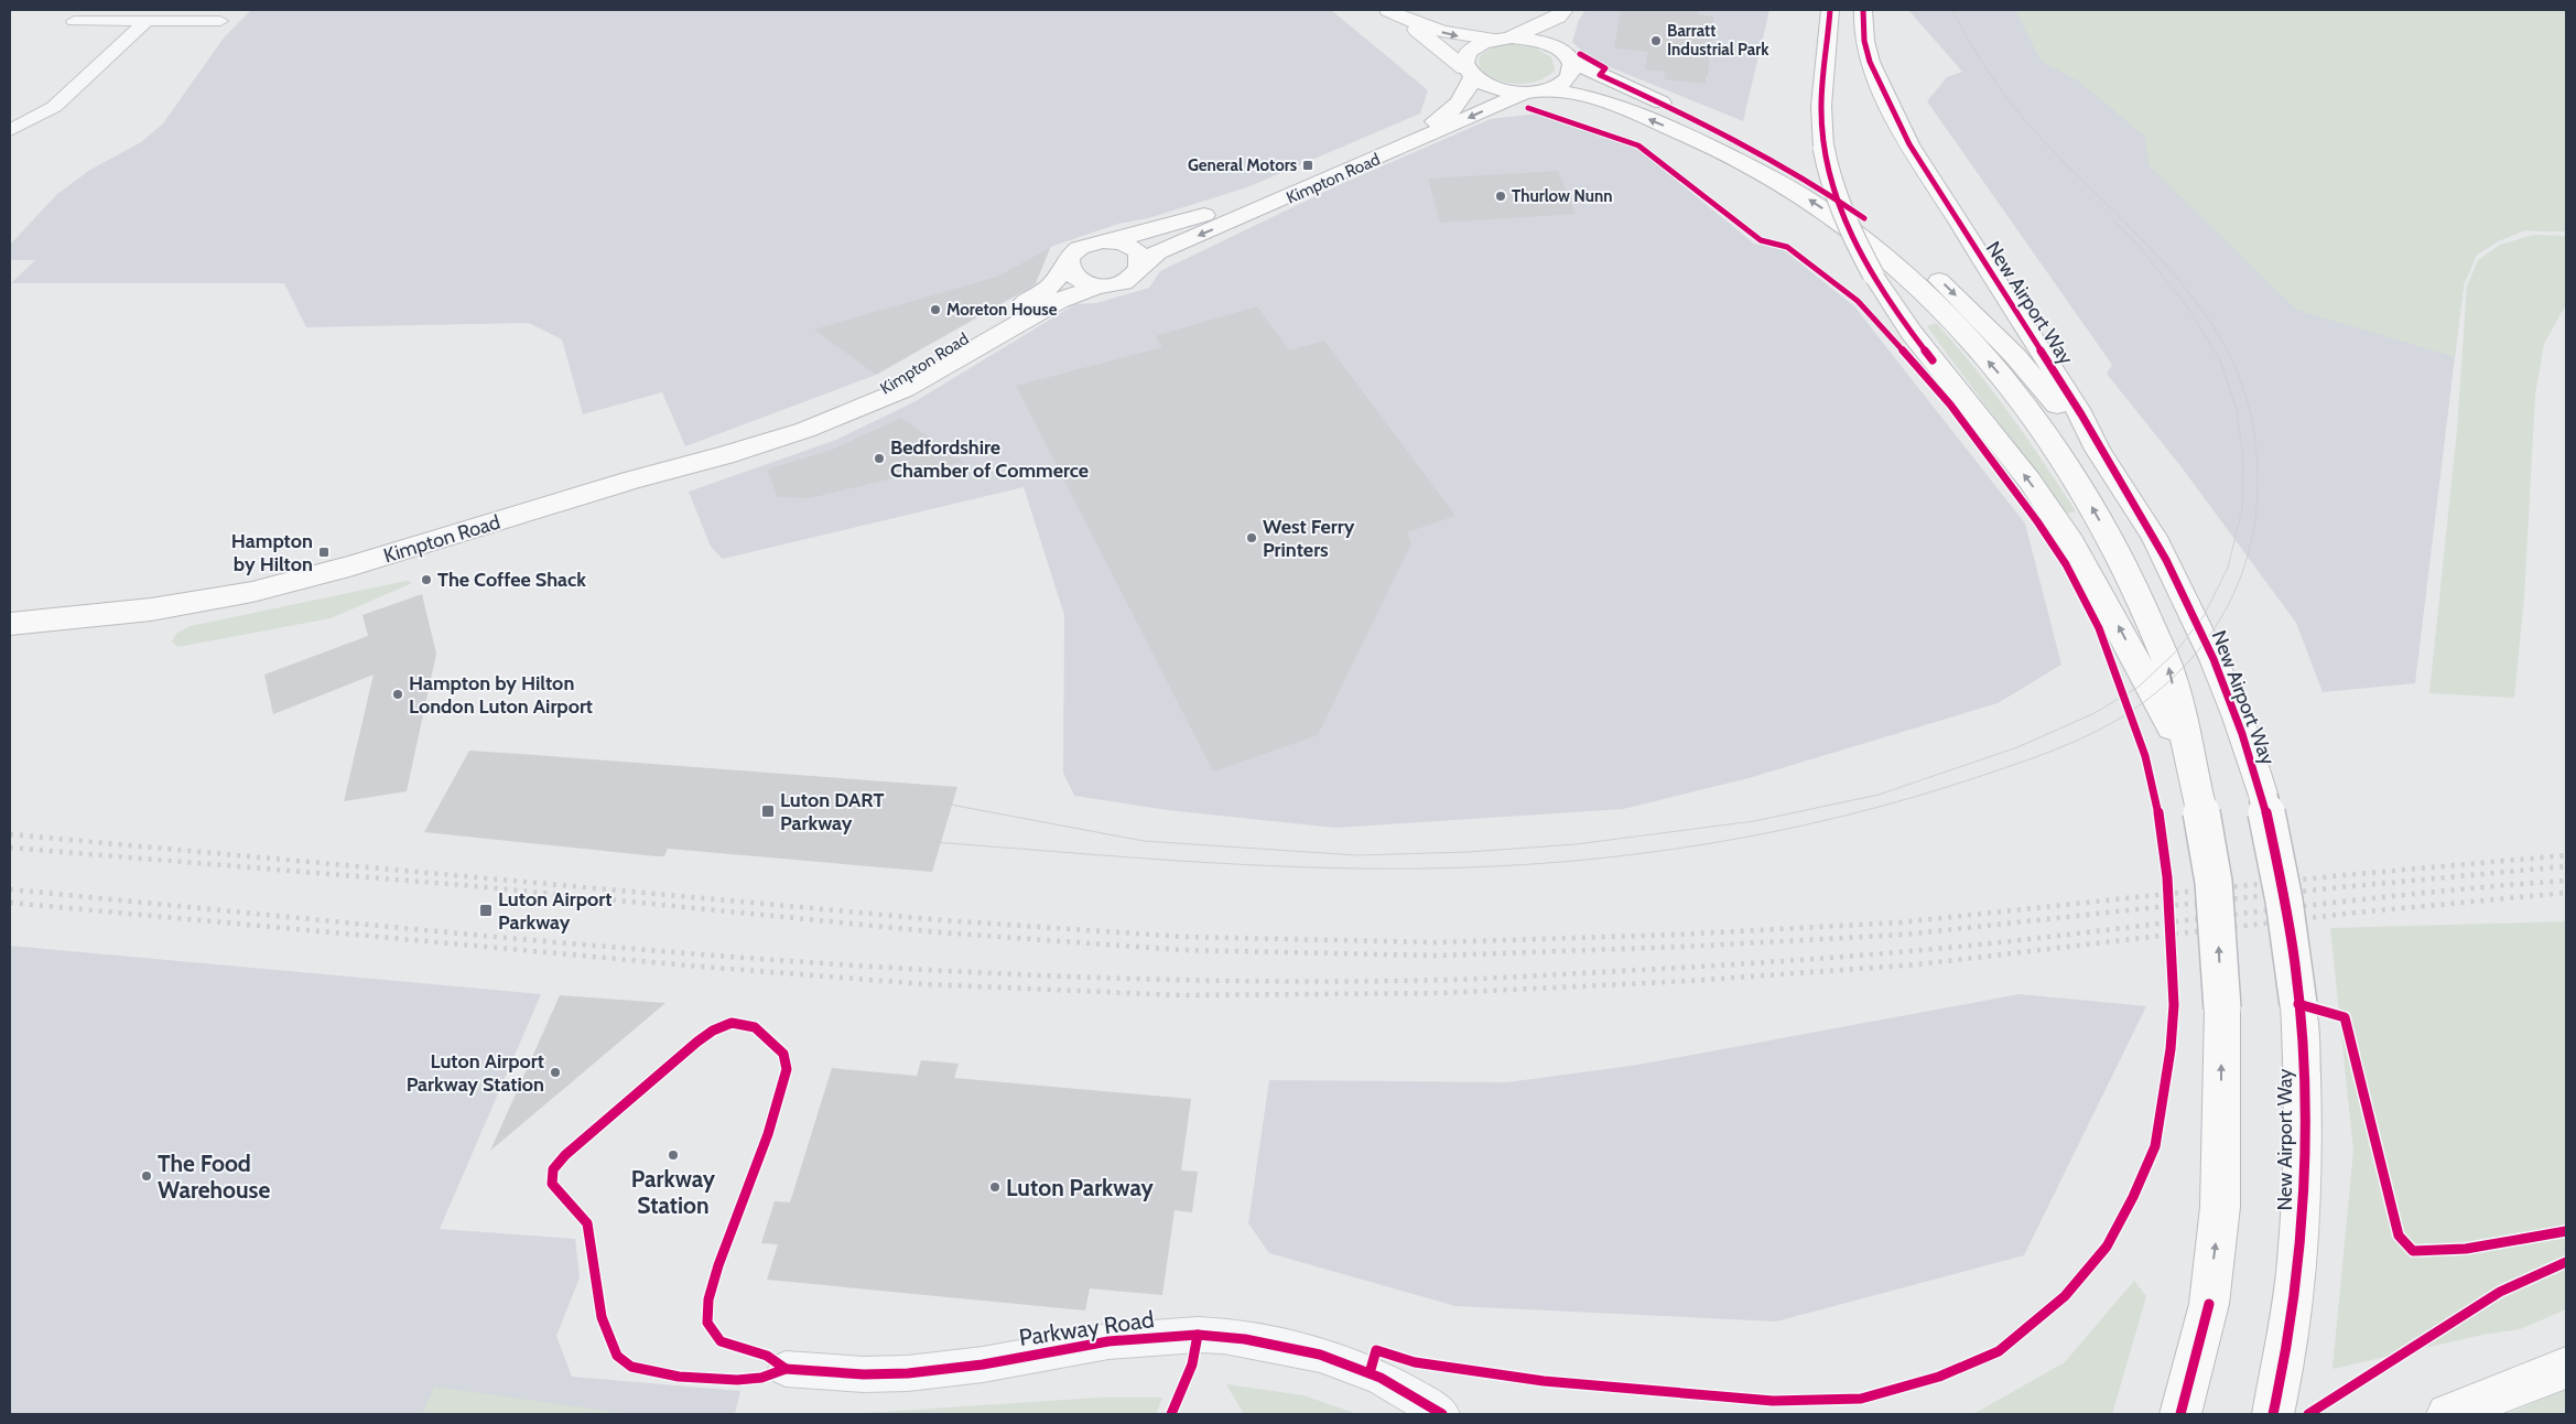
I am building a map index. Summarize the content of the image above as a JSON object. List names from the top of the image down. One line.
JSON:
{"streets":{"main road":["Kimpton Road","New Airport Way"],"street":["Parkway Road"]},"crossings":[["Kimpton Road","New Airport Way"]],"places":{"other":["Barratt Industrial Park","Thurlow Nunn","Moreton House","Bedfordshire Chamber of Commerce","West Ferry Printers","The Coffee Shack","Hampton by Hilton London Luton Airport","Luton Airport Parkway Station","Parkway Station","The Food Warehouse","Luton Parkway"],"transit":["General Motors","Hampton by Hilton","Luton DART Parkway","Luton Airport Parkway"]}}
